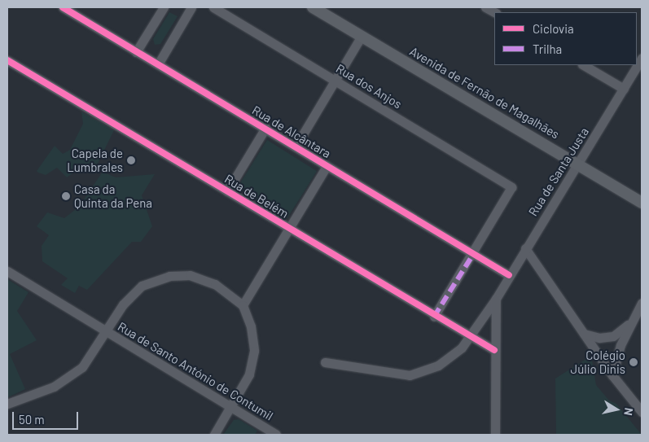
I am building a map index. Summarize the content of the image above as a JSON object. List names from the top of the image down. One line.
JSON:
{"streets":{"main road":["Avenida de Fernão de Magalhães"],"street":["Rua dos Anjos","Rua de Alcântara","Rua de Santa Justa","Rua de Belém","Rua de Santo António de Contumil"]},"crossings":[["Rua dos Anjos","Rua de Alcântara"],["Avenida de Fernão de Magalhães","Rua de Santa Justa"],["Rua de Alcântara","Rua de Santa Justa"],["Rua de Santa Justa","Rua de Belém"]],"places":["Capela de Lumbrales","Casa da Quinta da Pena","Colégio Júlio Dinis"],"legend":["Ciclovia","Trilha"],"scale_bar":"50 m","north":"right"}
